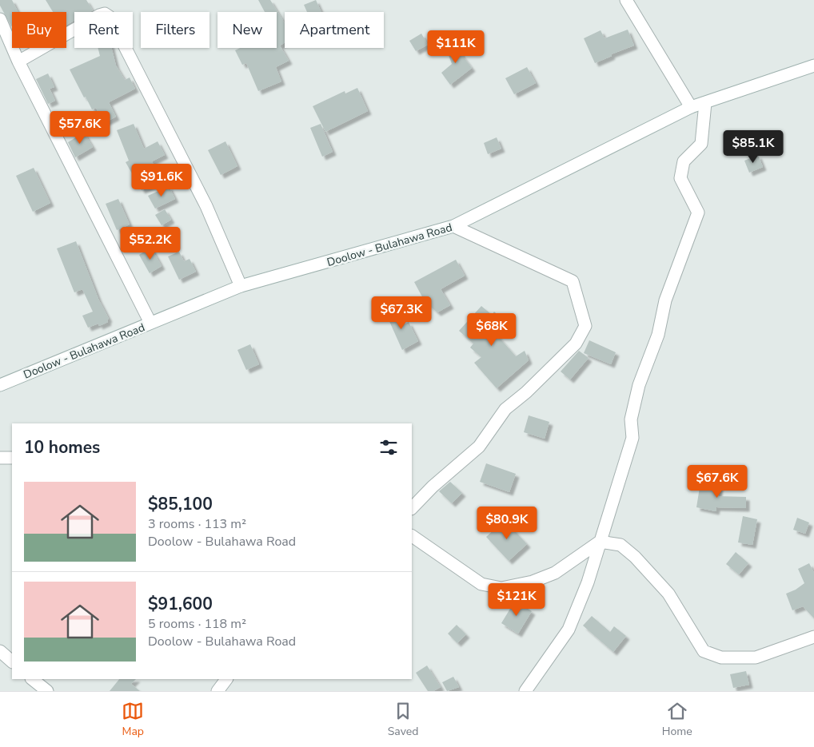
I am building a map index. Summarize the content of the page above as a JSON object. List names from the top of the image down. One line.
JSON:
{"streets":{"street":["Doolow - Bulahawa Road"]},"page":{"chip":["Buy","Rent","Filters","New","Apartment"],"price":["$111K","$57.6K","$85.1K","$91.6K","$52.2K","$67.3K","$68K","$67.6K","$80.9K","$121K"],"heading":"10 homes","list":[{"name":"$85,100","note":"3 rooms · 113 m² · Doolow - Bulahawa Road"},{"name":"$91,600","note":"5 rooms · 118 m² · Doolow - Bulahawa Road"}],"tabs":["Map","Saved","Home"]}}
